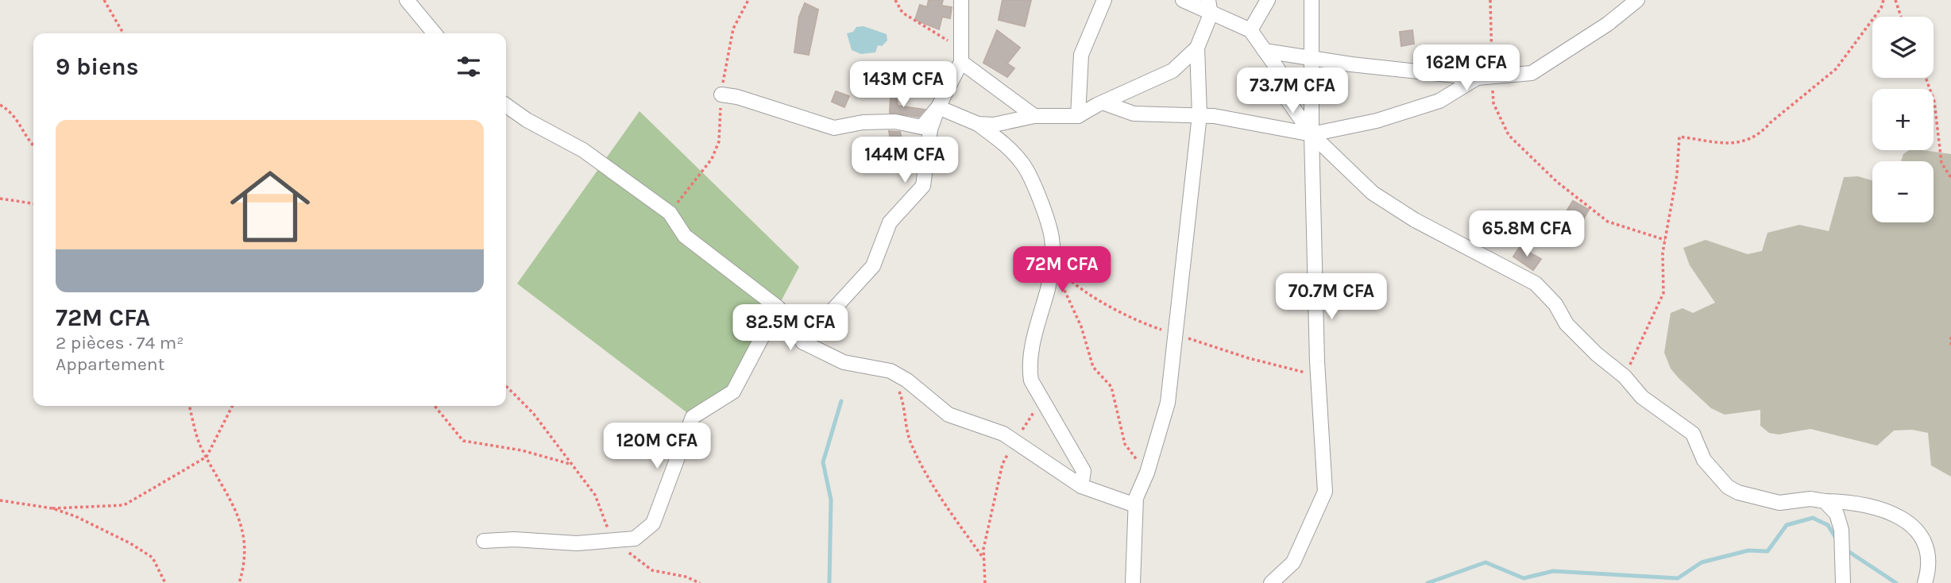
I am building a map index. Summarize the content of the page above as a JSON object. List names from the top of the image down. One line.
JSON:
{"page":{"map_buttons":["+","−"],"heading":"9 biens","price":["162M CFA","143M CFA","73.7M CFA","144M CFA","65.8M CFA","72M CFA","70.7M CFA","82.5M CFA","120M CFA"],"list":[{"name":"72M CFA","note":"2 pièces · 74 m² · Appartement"}]}}
